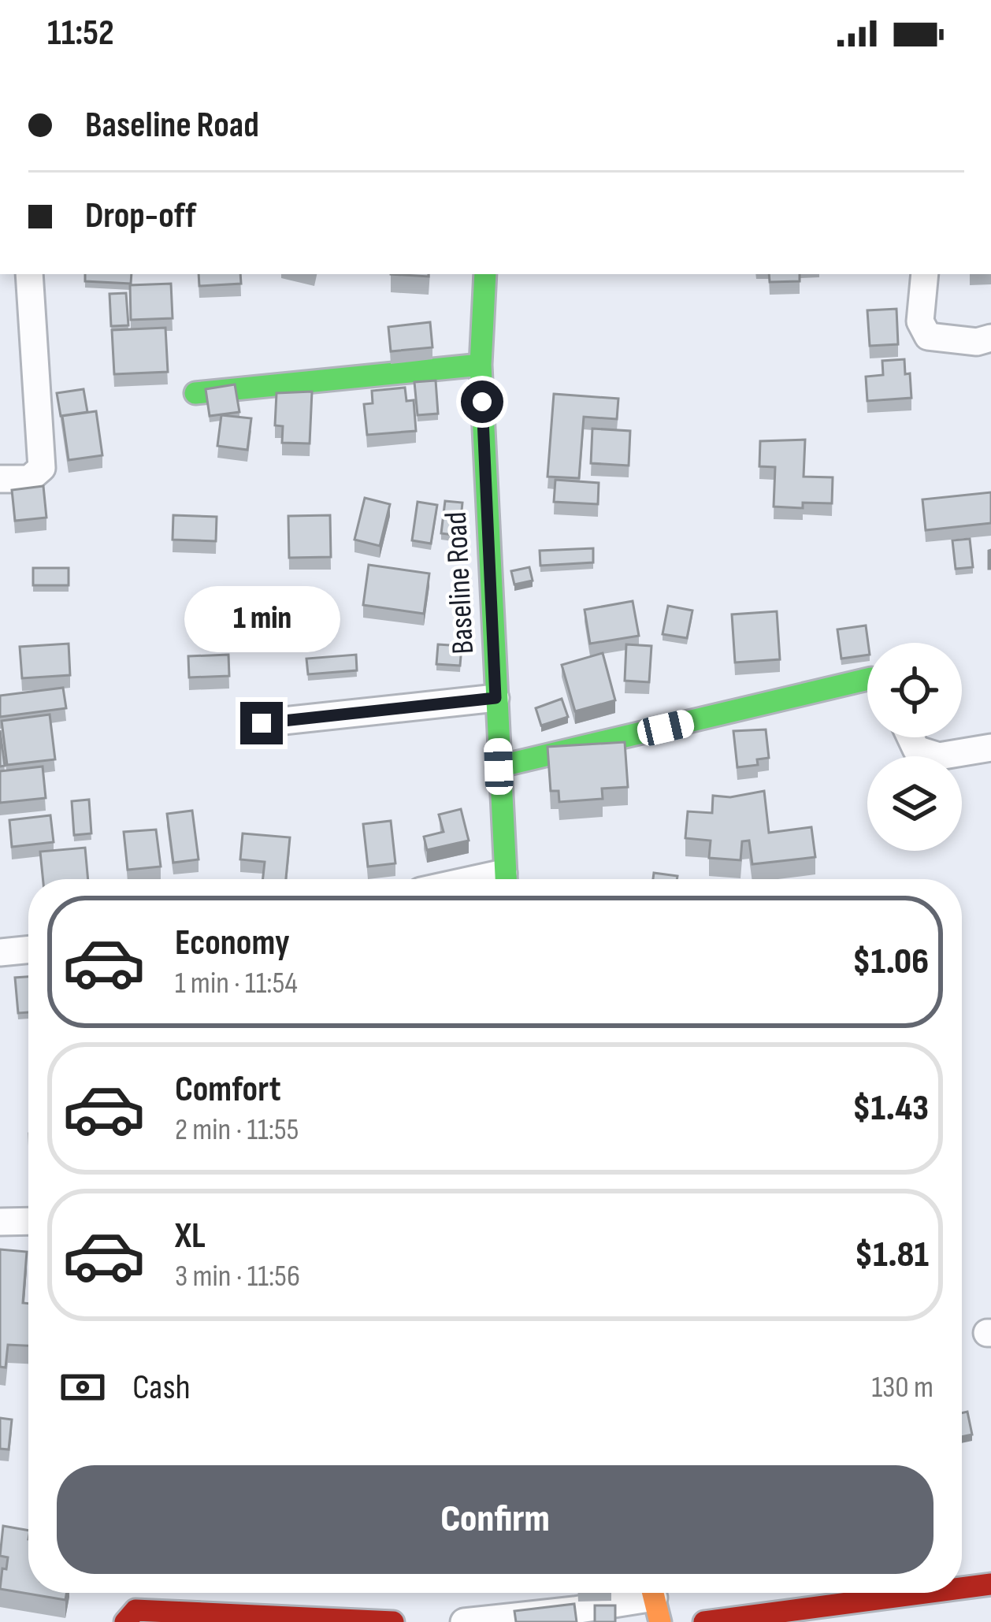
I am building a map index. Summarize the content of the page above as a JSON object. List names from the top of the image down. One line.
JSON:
{"streets":{"street":["Baseline Road"]},"page":{"status":"11:52","banner":["Baseline Road","Drop-off"],"bubble":"1 min","list":[{"name":"Economy","note":"1 min · 11:54","value":"$1.06"},{"name":"Comfort","note":"2 min · 11:55","value":"$1.43"},{"name":"XL","note":"3 min · 11:56","value":"$1.81"}],"pay":["Cash","130 m"],"buttons":"Confirm"}}
